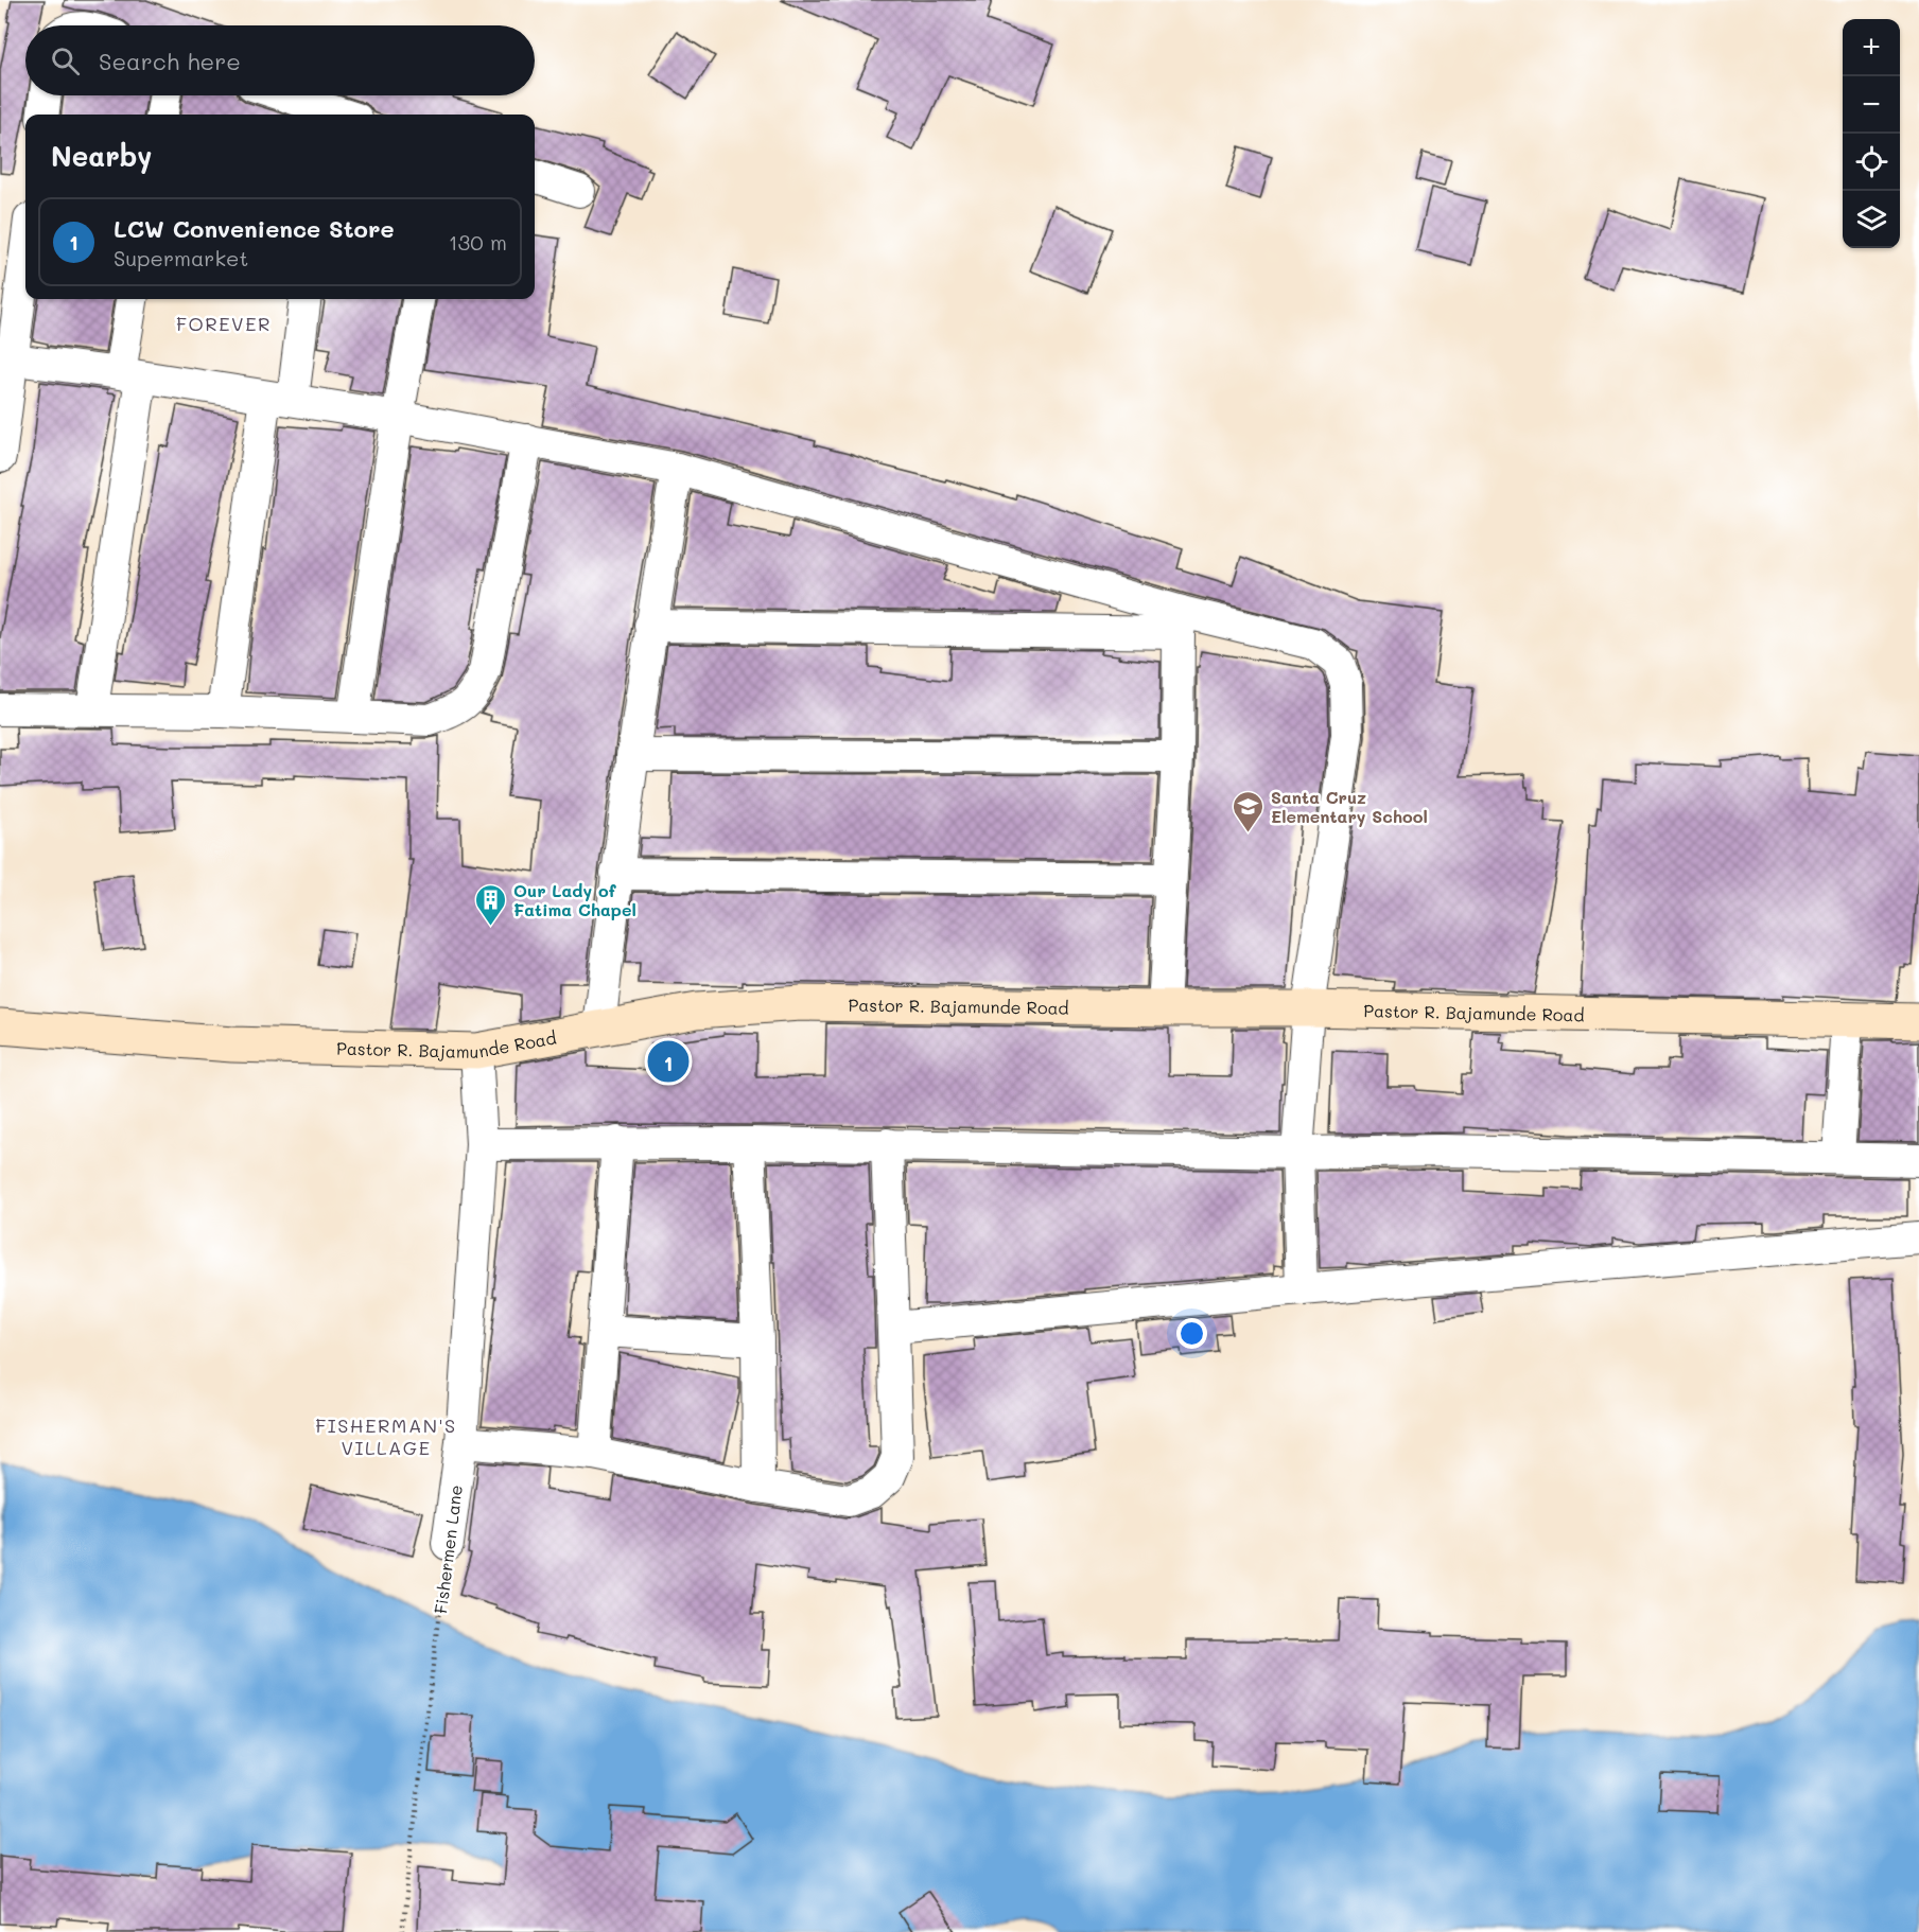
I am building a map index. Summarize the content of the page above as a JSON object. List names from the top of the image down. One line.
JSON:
{"streets":{"street":["Pastor R. Bajamunde Road","Fishermen Lane"]},"crossings":[["Pastor R. Bajamunde Road","Fishermen Lane"]],"districts":["FOREVER","FISHERMAN'S VILLAGE"],"places":{"school or university":["Santa Cruz Elementary School"],"building":["Our Lady of Fatima Chapel"]},"page":{"map_buttons":["+","−"],"search":"Search here","heading":"Nearby","list":[{"mark":"1","name":"LCW Convenience Store","note":"Supermarket","value":"130 m"}],"pins":"1"}}
